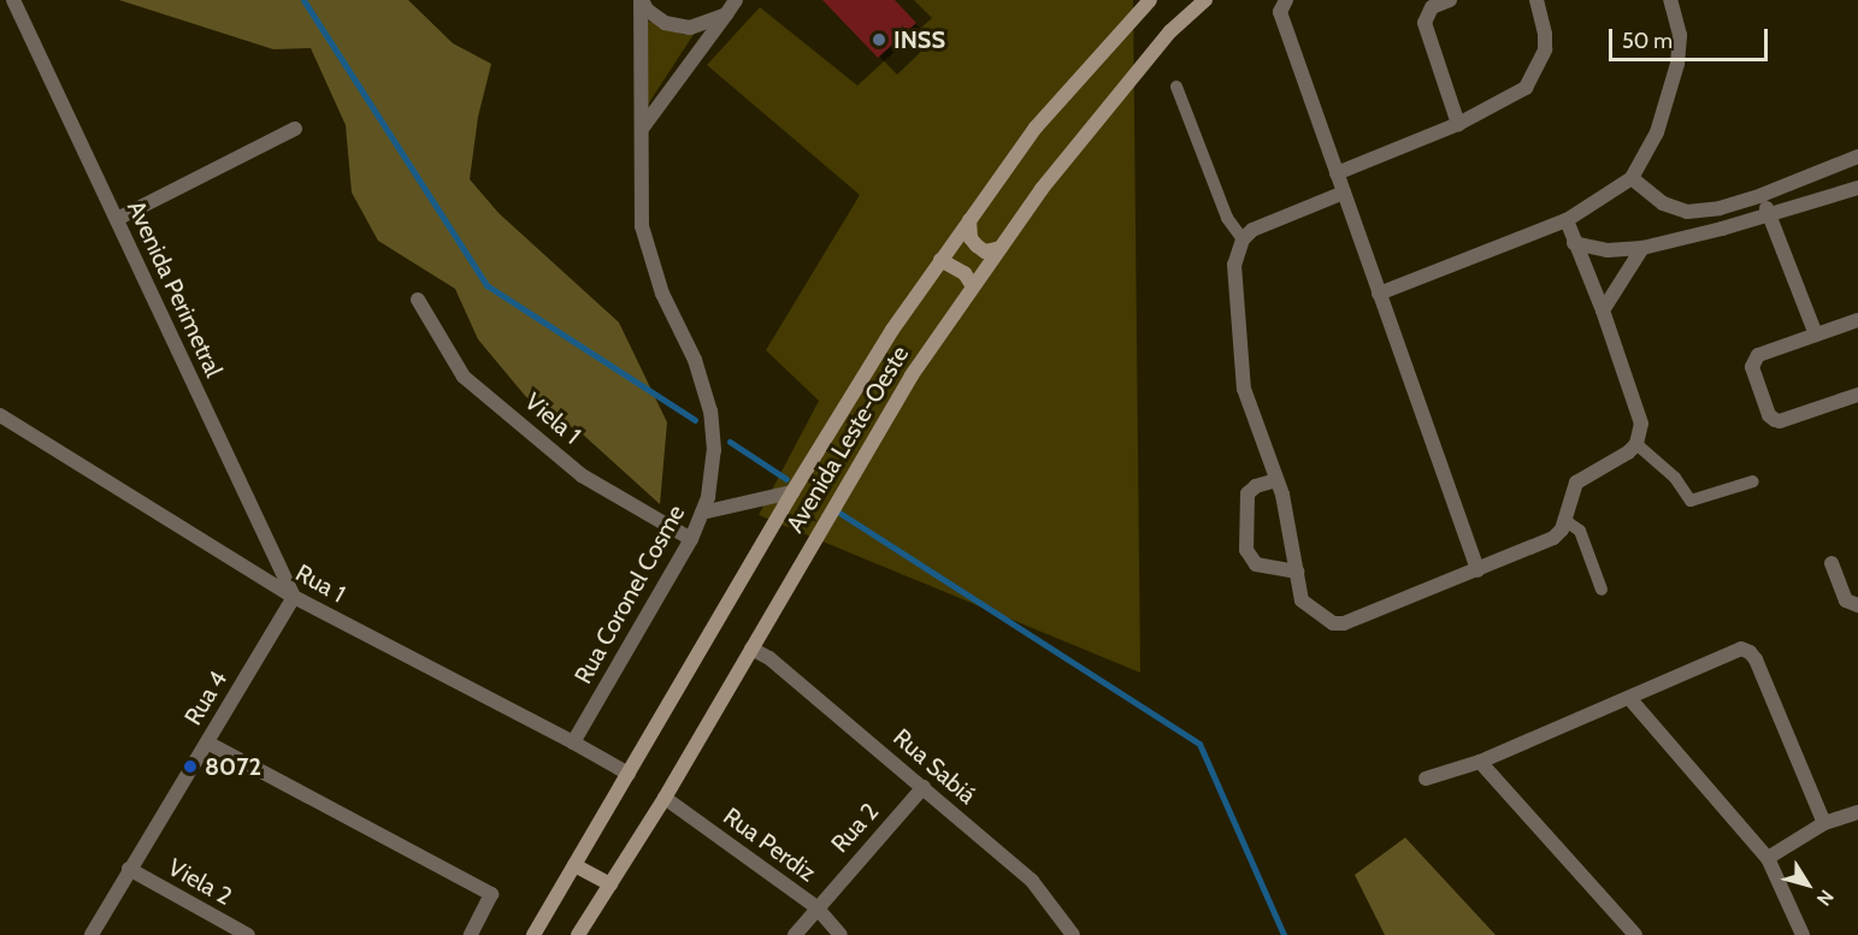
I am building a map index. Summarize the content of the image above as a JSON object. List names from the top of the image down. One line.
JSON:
{"streets":{"main road":["Avenida Leste-Oeste"],"street":["Avenida Perimetral","Viela 1","Rua 1","Rua Coronel Cosme","Rua 4","Rua Sabiá","Rua 2","Rua Perdiz","Viela 2"]},"crossings":[["Avenida Perimetral","Rua 1"],["Avenida Perimetral","Rua 4"],["Viela 1","Rua Coronel Cosme"],["Avenida Leste-Oeste","Rua 1"],["Avenida Leste-Oeste","Rua Sabiá"],["Avenida Leste-Oeste","Rua Perdiz"],["Rua 1","Rua Coronel Cosme"],["Rua 1","Rua 4"],["Rua 4","Viela 2"],["Rua Sabiá","Rua 2"],["Rua 2","Rua Perdiz"]],"places":["INSS","8072"],"scale_bar":"50 m","north":"bottom right"}
